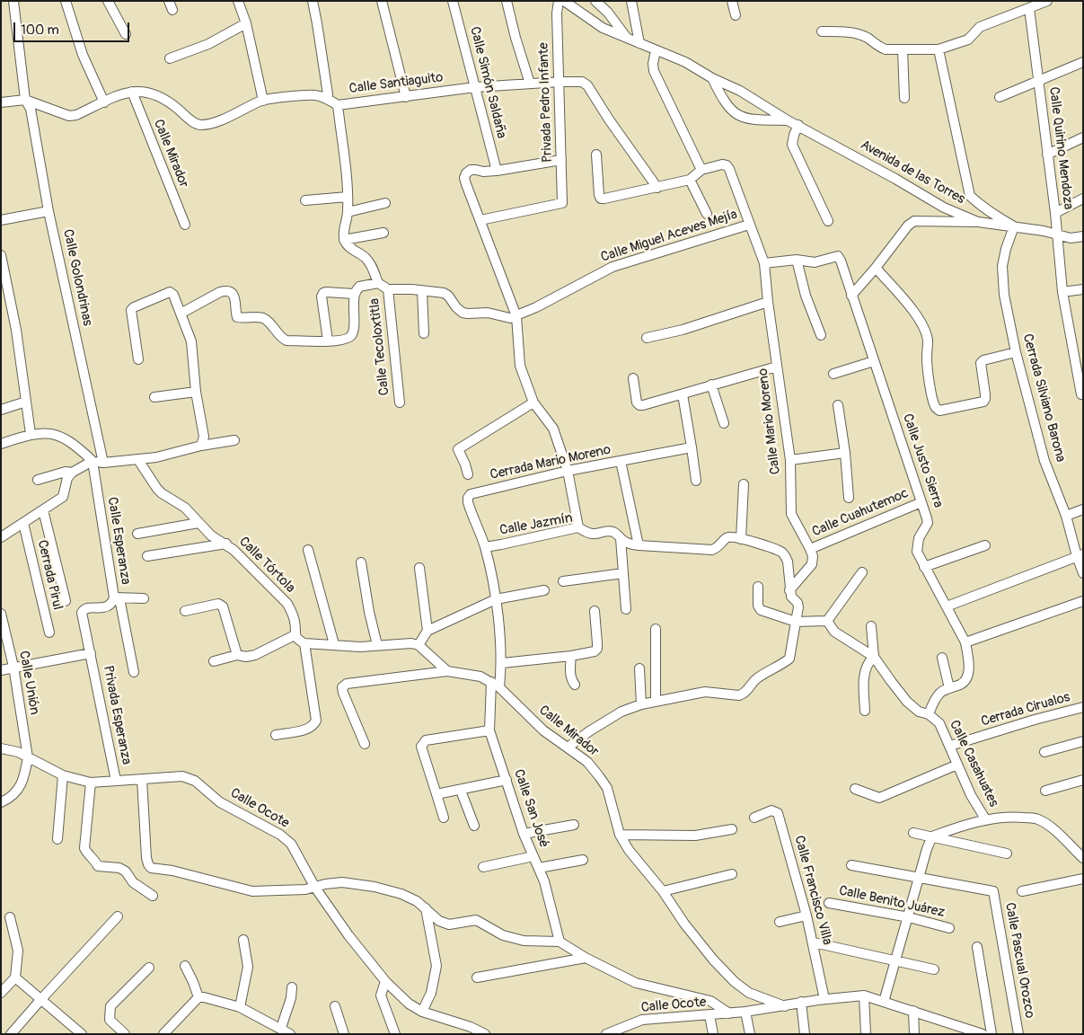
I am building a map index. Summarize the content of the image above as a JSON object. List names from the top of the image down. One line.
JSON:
{"streets":{"street":["Calle Simón Saldaña","Calle Santiaguito","Privada Pedro Infante","Calle Quirino Mendoza","Calle Mirador","Avenida de las Torres","Calle Miguel Aceves Mejía","Calle Golondrinas","Calle Tecoloxtitla","Cerrada Silviano Barona","Calle Mario Moreno","Calle Justo Sierra","Cerrada Mario Moreno","Calle Cuahutemoc","Calle Jazmín","Calle Esperanza","Calle Tórtola","Cerrada Pirul","Calle Unión","Cerrada Cirualos","Privada Esperanza","Calle Casahuates","Calle Ocote","Calle San José","Calle Francisco Villa","Calle Benito Juárez","Calle Pascual Orozco"]},"crossings":[["Calle Simón Saldaña","Calle Santiaguito"],["Calle Santiaguito","Privada Pedro Infante"],["Calle Santiaguito","Calle Mirador"],["Calle Santiaguito","Calle Golondrinas"],["Calle Quirino Mendoza","Avenida de las Torres"],["Calle Mirador","Calle Ocote"],["Calle Mirador","Calle San José"],["Avenida de las Torres","Cerrada Silviano Barona"],["Calle Miguel Aceves Mejía","Calle Tecoloxtitla"],["Calle Miguel Aceves Mejía","Calle Mario Moreno"],["Calle Mario Moreno","Calle Cuahutemoc"],["Calle Justo Sierra","Calle Cuahutemoc"],["Calle Justo Sierra","Calle Casahuates"],["Cerrada Mario Moreno","Calle Jazmín"],["Calle Esperanza","Privada Esperanza"],["Calle Unión","Calle Ocote"],["Cerrada Cirualos","Calle Casahuates"],["Privada Esperanza","Calle Ocote"],["Calle Ocote","Calle Francisco Villa"]],"scale_bar":"100 m"}
